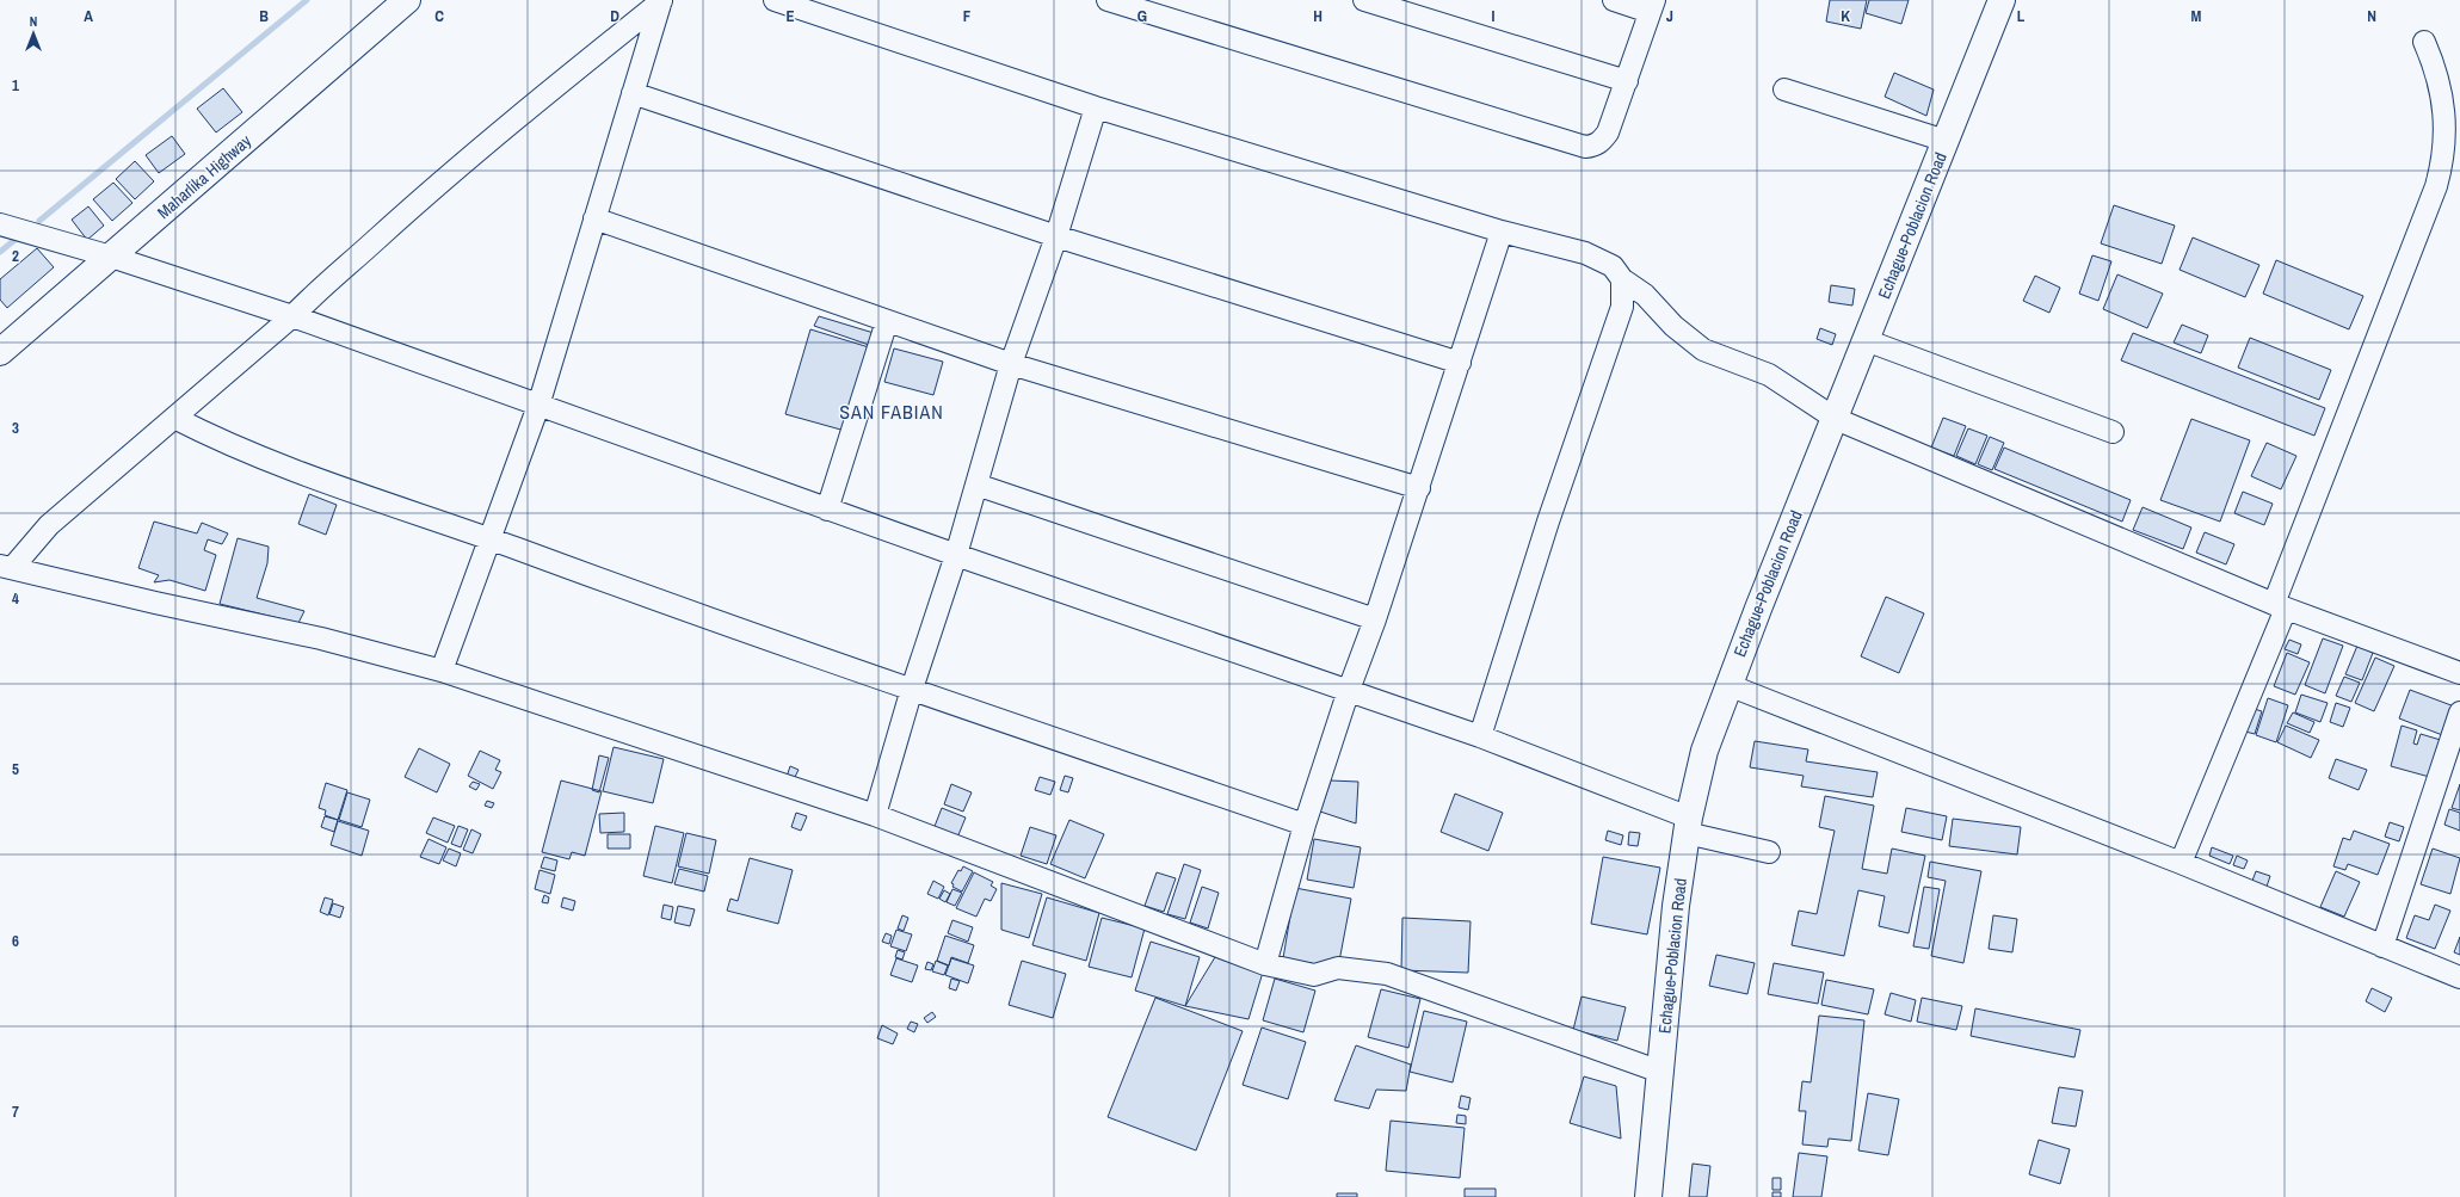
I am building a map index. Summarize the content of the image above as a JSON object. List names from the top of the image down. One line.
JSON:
{"streets":{"main road":["Maharlika Highway","Echague-Poblacion Road"]},"districts":["SAN FABIAN"],"north":"top","grid":{"columns":["A","B","C","D","E","F","G","H","I","J","K","L","M","N"],"rows":["1","2","3","4","5","6","7"]}}
